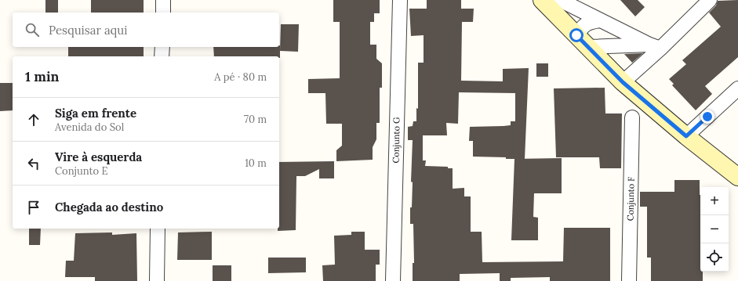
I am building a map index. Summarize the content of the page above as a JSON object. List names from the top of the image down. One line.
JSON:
{"streets":{"street":["Conjunto G","Conjunto F"]},"page":{"search":"Pesquisar aqui","heading":["1 min","A pé · 80 m"],"list":[["Siga em frente","Avenida do Sol","70 m"],["Vire à esquerda","Conjunto E","10 m"],"Chegada ao destino"],"map_buttons":["+","−"]}}
